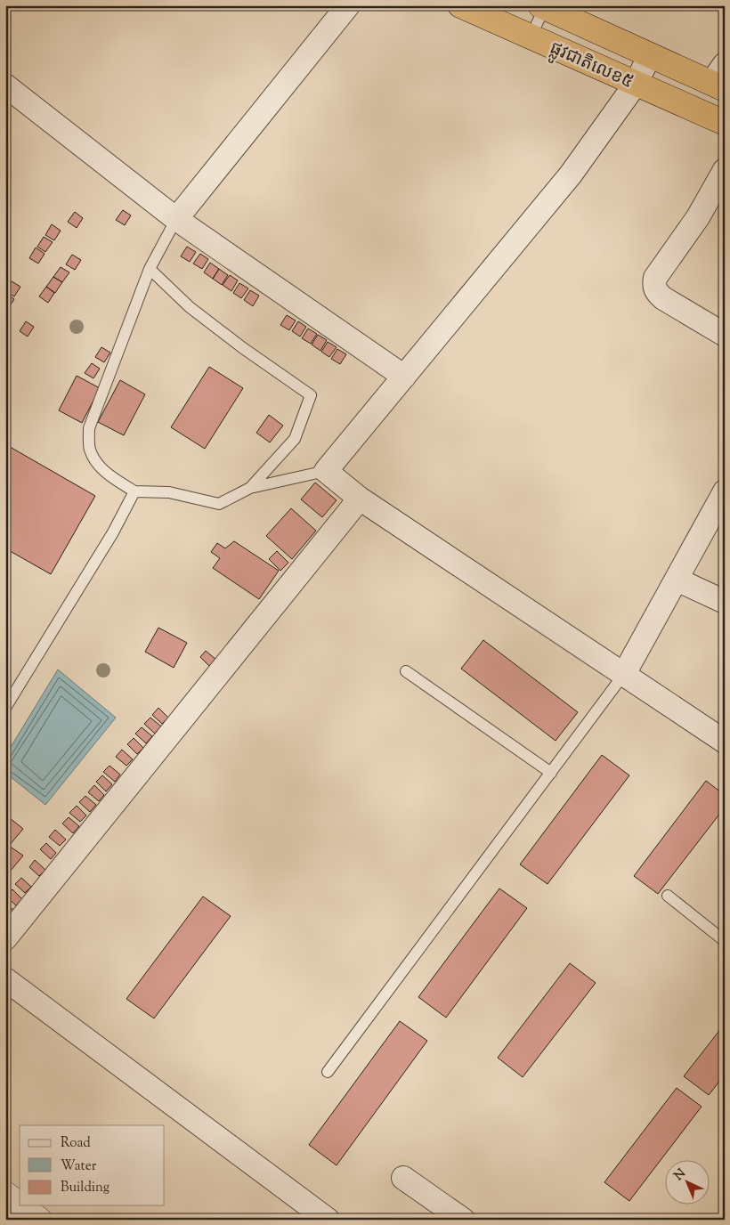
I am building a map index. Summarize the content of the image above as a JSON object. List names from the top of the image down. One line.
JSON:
{"streets":{"highway":["ផ្លូវជាតិលេខ៥"]},"legend":["Road","Water","Building"],"north":"top left"}
